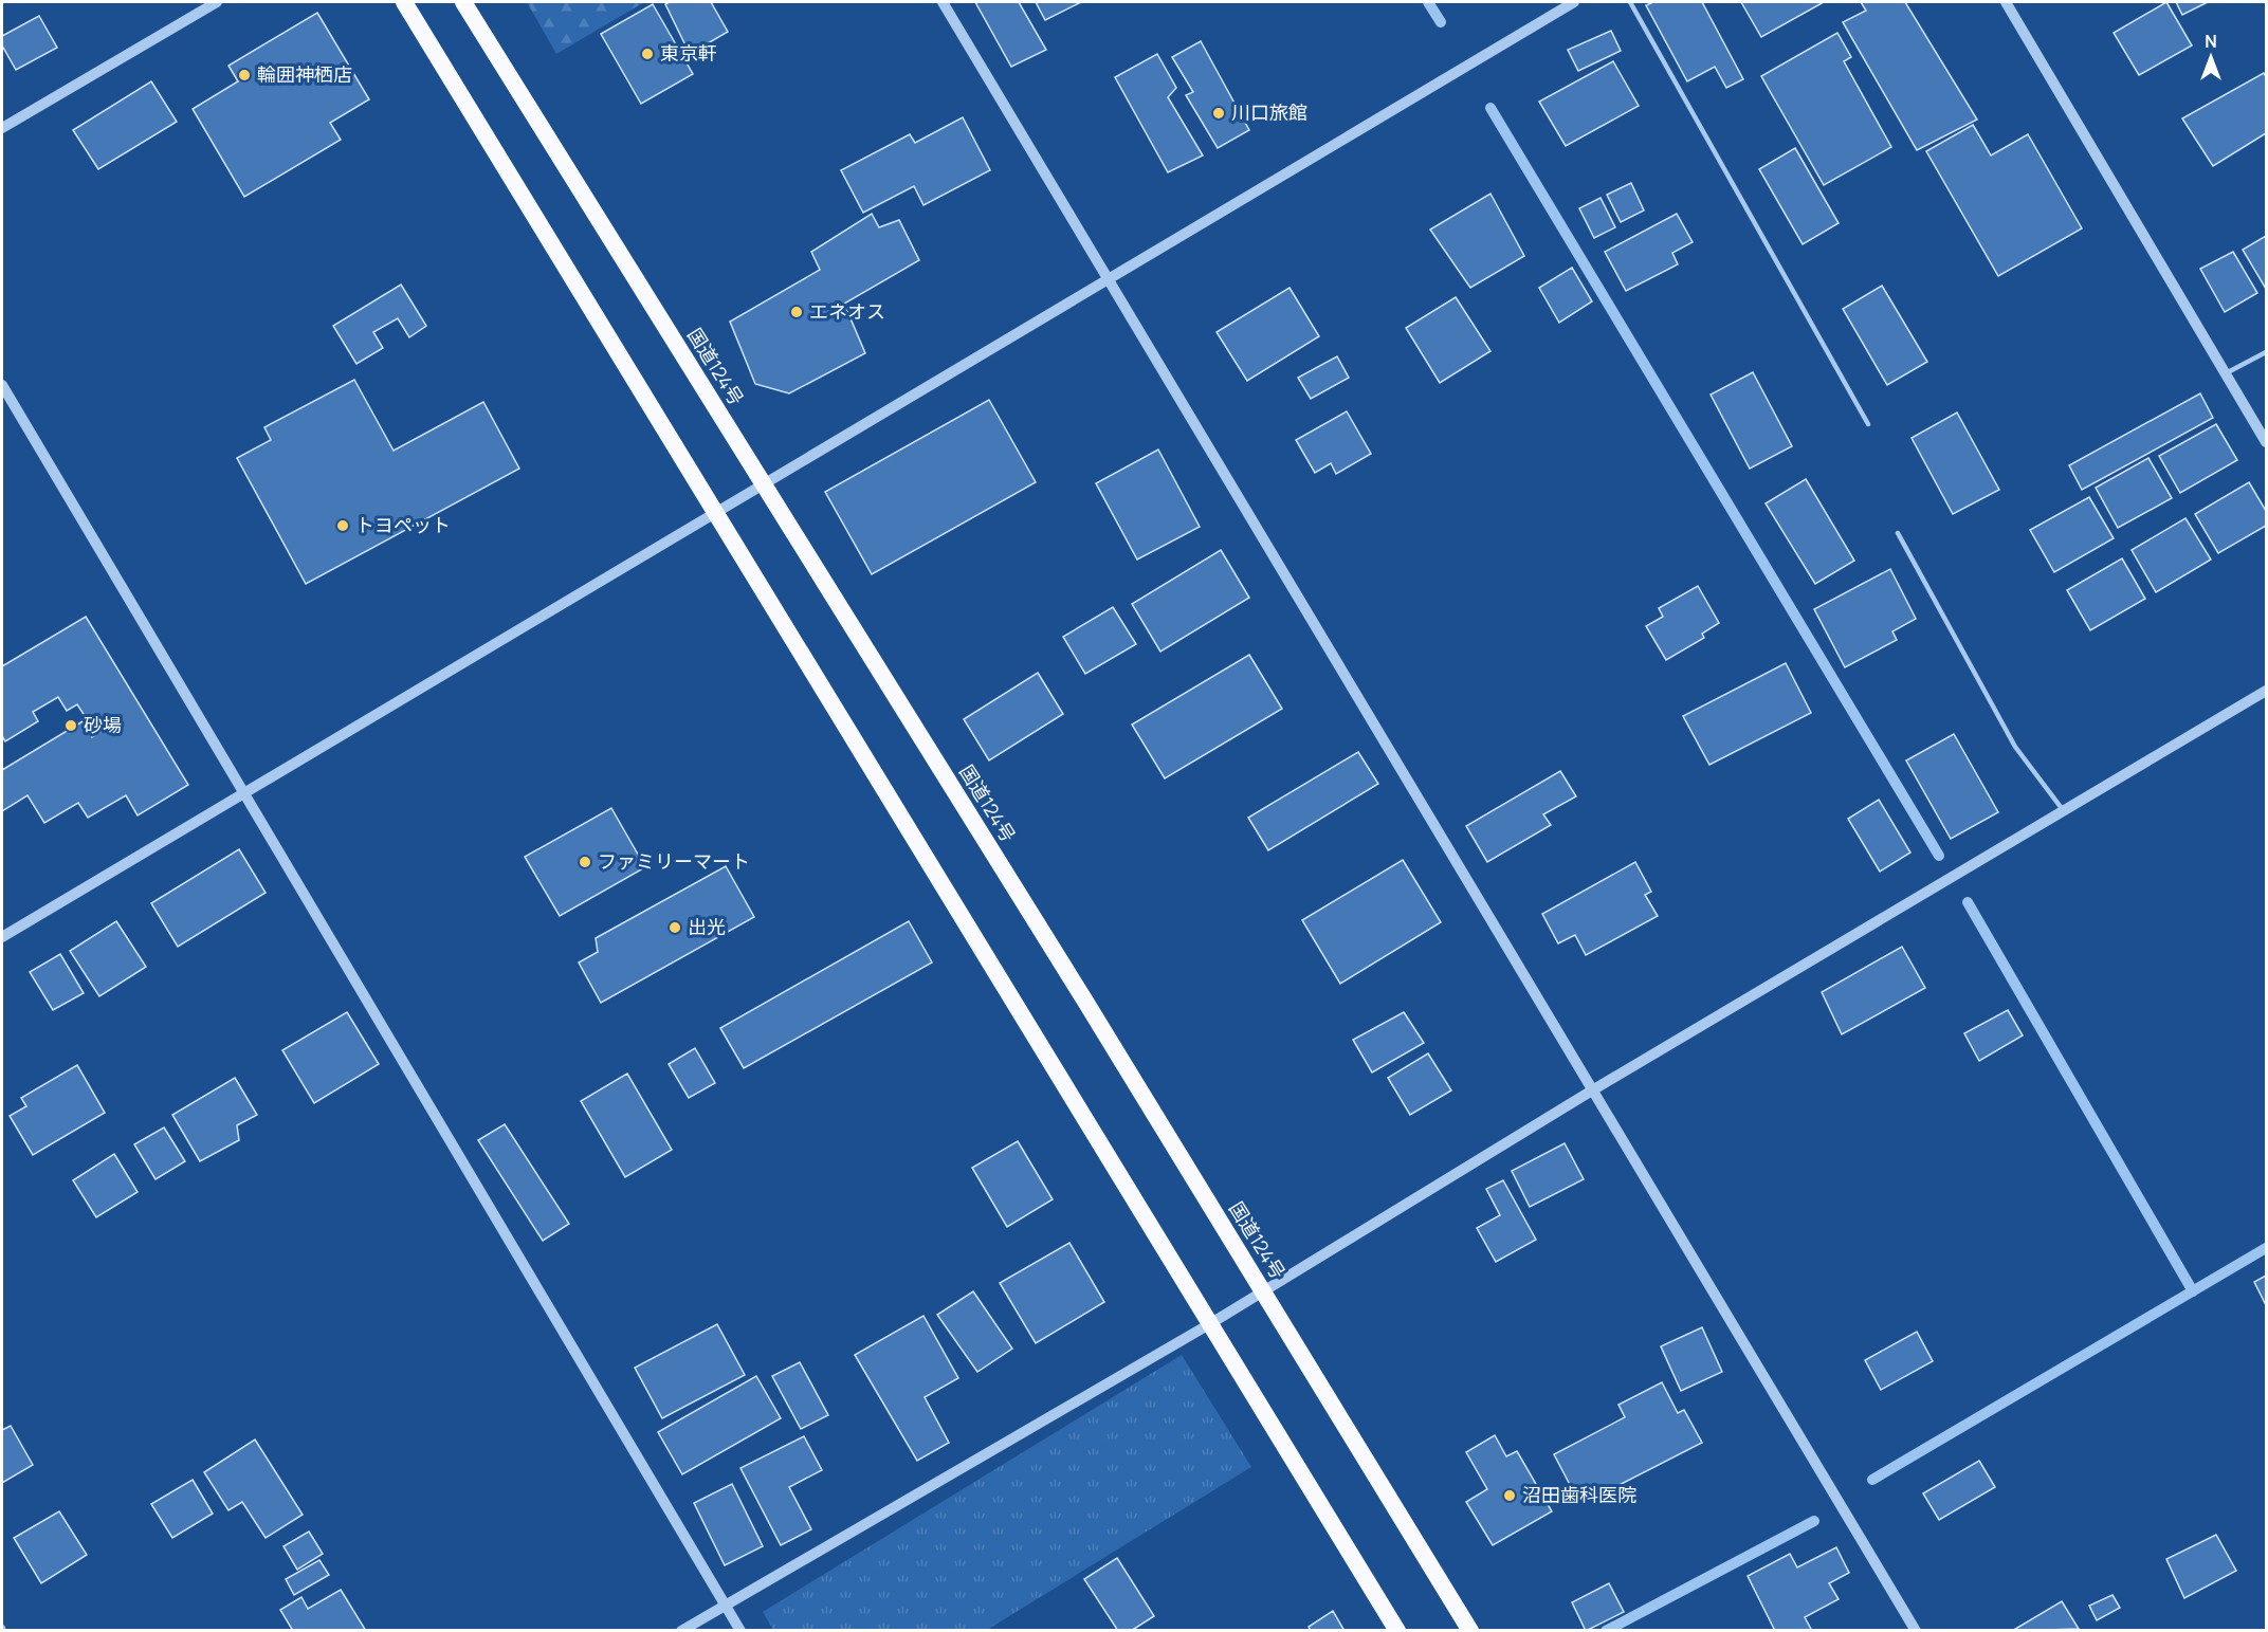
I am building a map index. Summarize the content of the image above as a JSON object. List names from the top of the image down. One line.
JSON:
{"streets":{"highway":["国道124号"]},"places":["東京軒","輪囲神栖店","川口旅館","エネオス","トヨペット","砂場","ファミリーマート","出光","沼田歯科医院"],"north":"top"}
